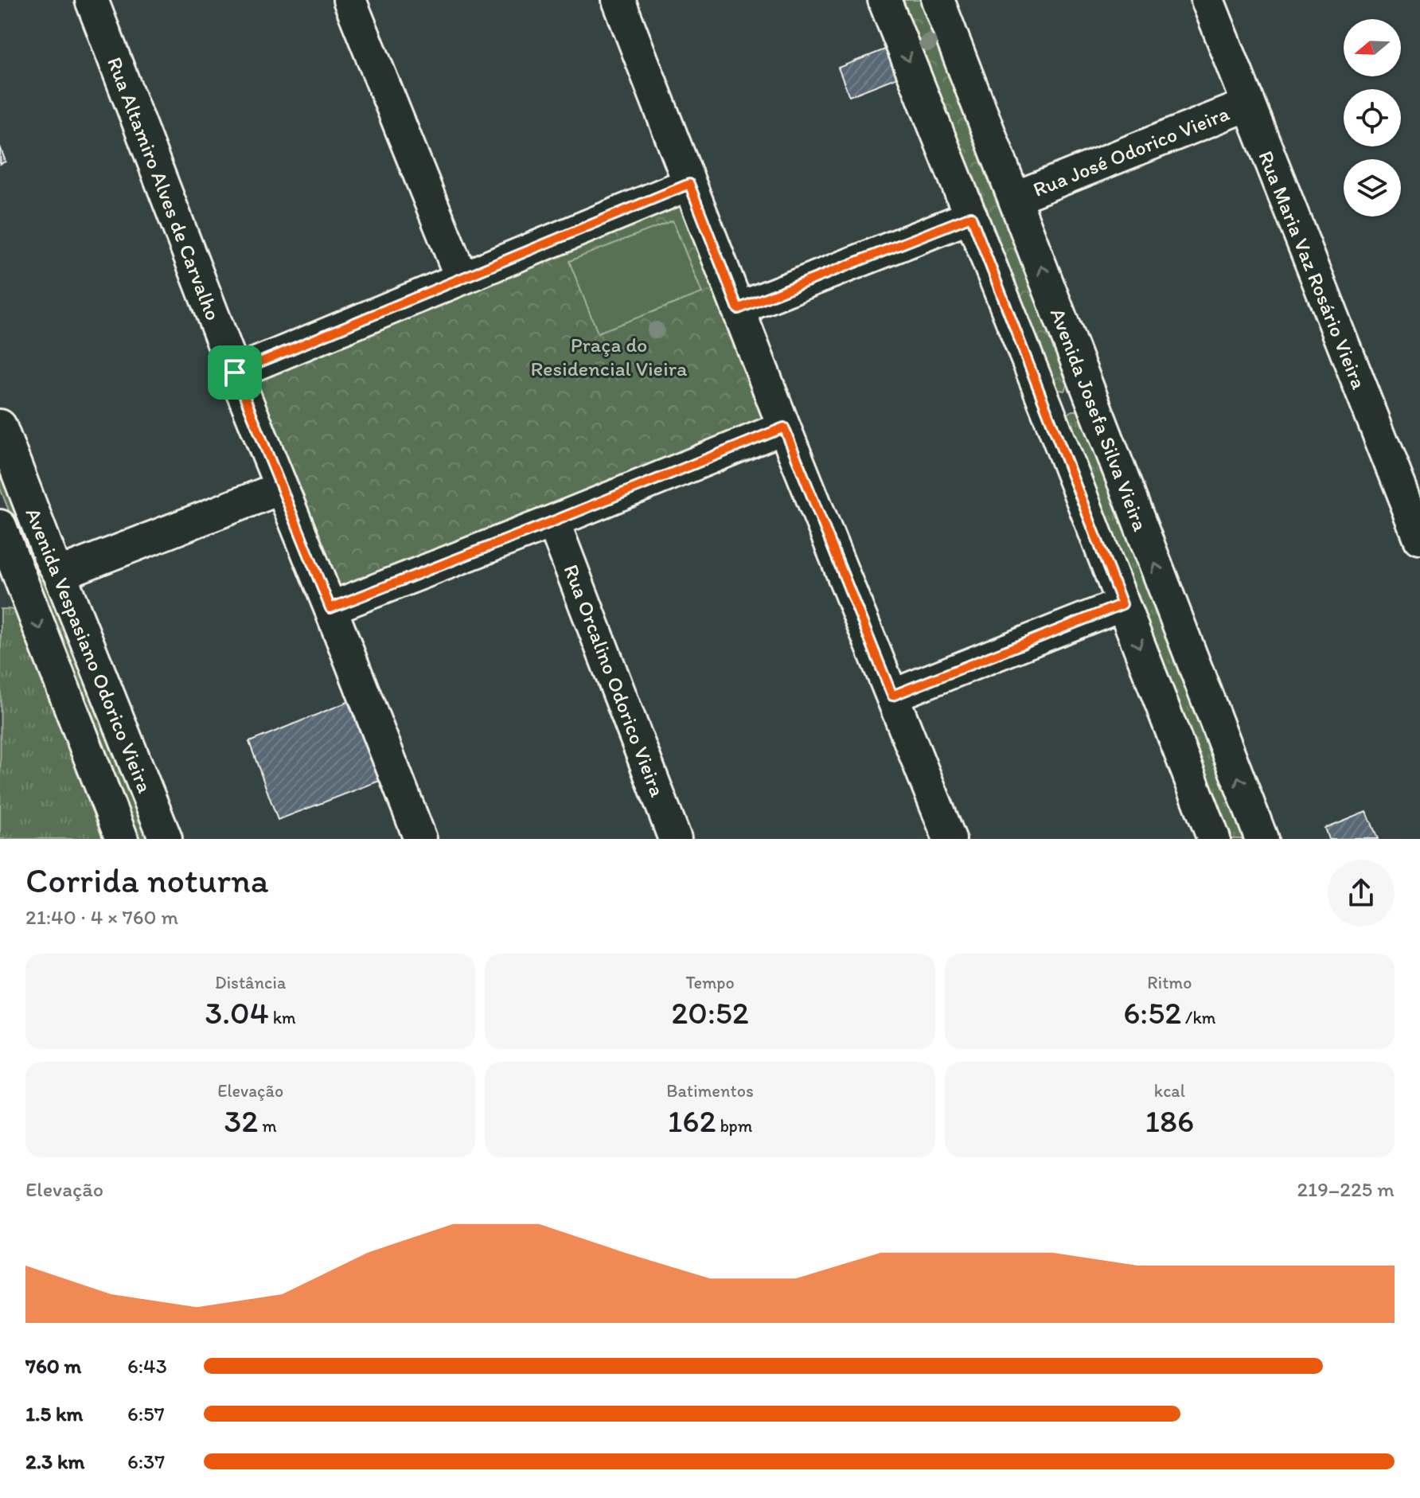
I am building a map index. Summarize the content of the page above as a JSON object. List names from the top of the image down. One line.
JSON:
{"streets":{"street":["Rua José Odorico Vieira","Rua Altamiro Alves de Carvalho","Rua Maria Vaz Rosário Vieira","Avenida Josefa Silva Vieira","Avenida Vespasiano Odorico Vieira","Rua Orcalino Odorico Vieira"]},"crossings":[["Rua José Odorico Vieira","Rua Maria Vaz Rosário Vieira"],["Rua José Odorico Vieira","Avenida Josefa Silva Vieira"]],"parks":["Praça do Residencial Vieira"],"north":"left","page":{"heading":["Corrida noturna","21:40 · 4 × 760 m"],"stats":[["Distância","3.04 km"],["Tempo","20:52"],["Ritmo","6:52 /km"],["Elevação","32 m"],["Batimentos","162 bpm"],["kcal","186"]],"chart":["Elevação","219–225 m"],"list":[{"name":"760 m","note":"6:43"},{"name":"1.5 km","note":"6:57"},{"name":"2.3 km","note":"6:37"}]}}
